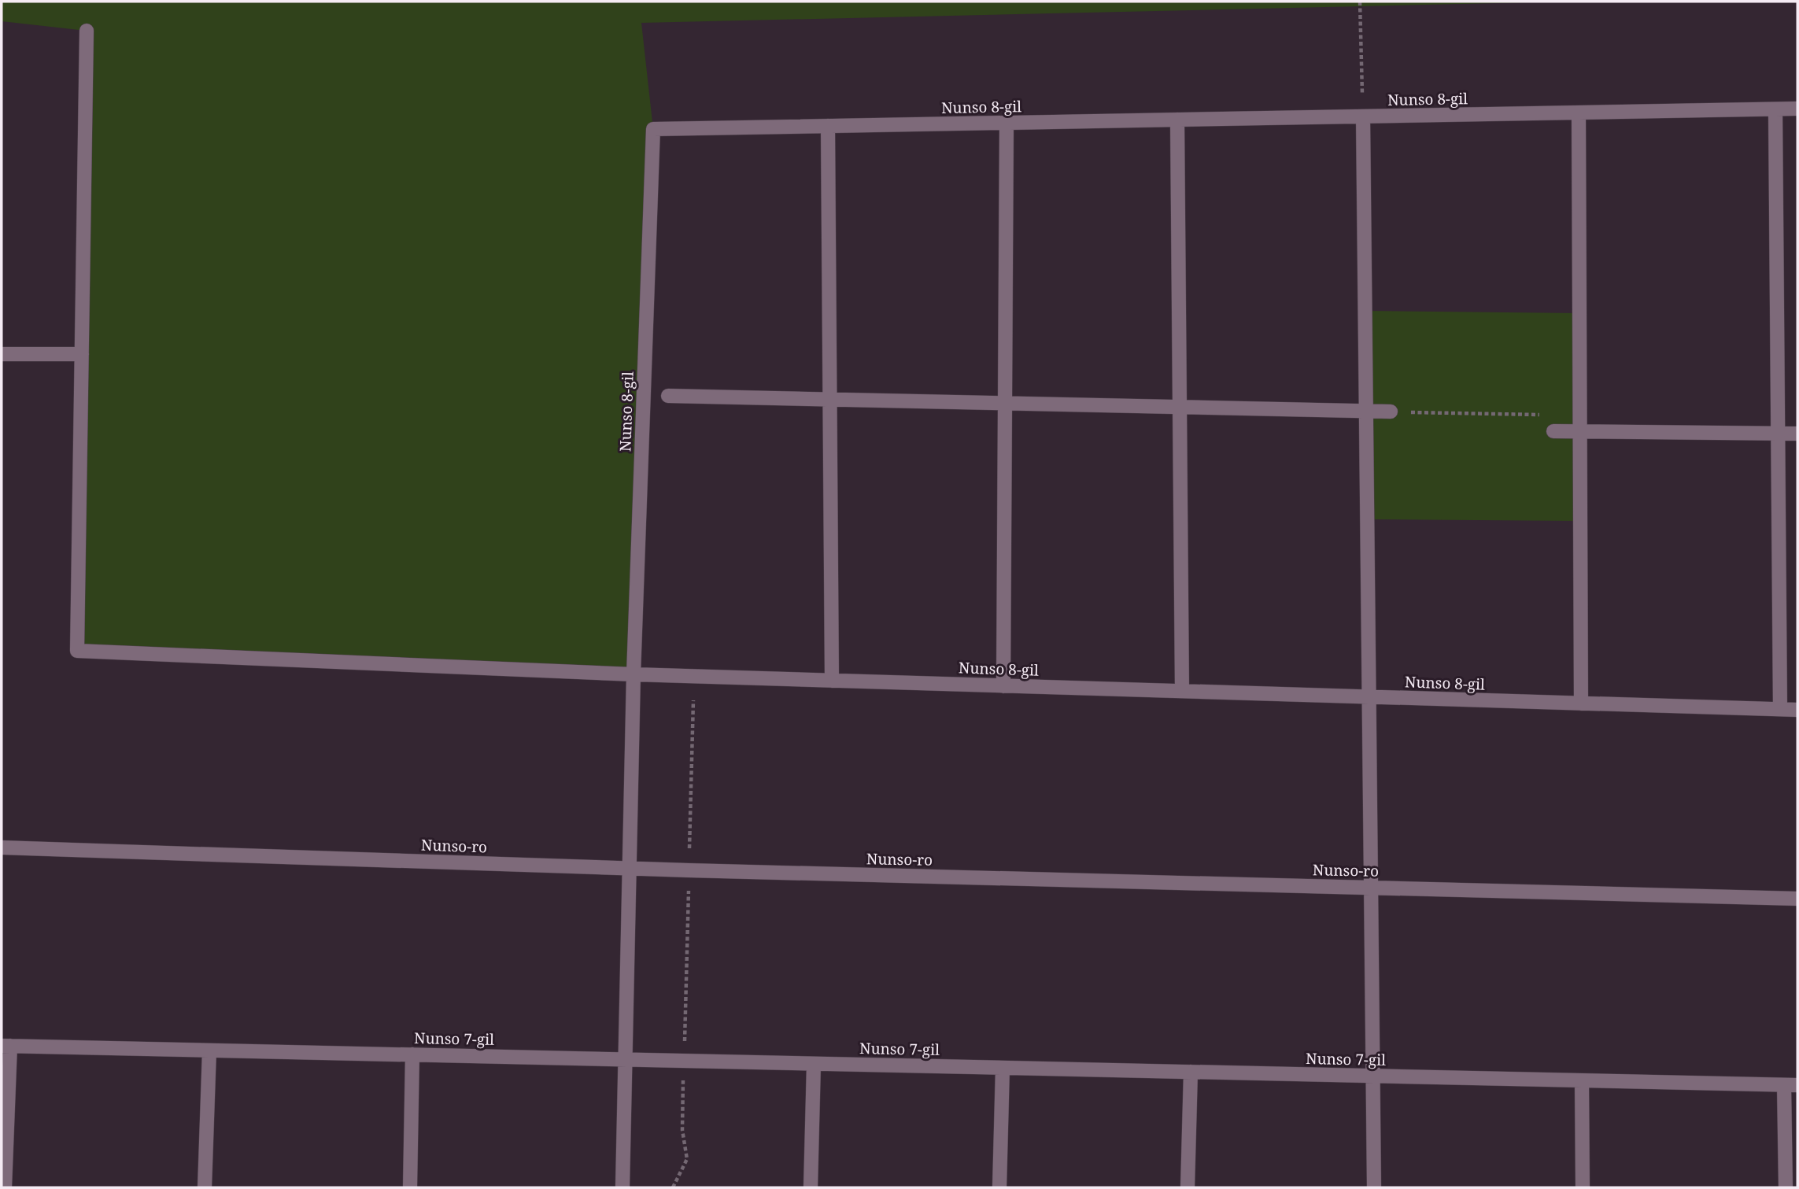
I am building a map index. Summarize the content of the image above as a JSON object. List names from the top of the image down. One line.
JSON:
{"streets":{"street":["Nunso 8-gil","Nunso-ro","Nunso 7-gil"]}}
